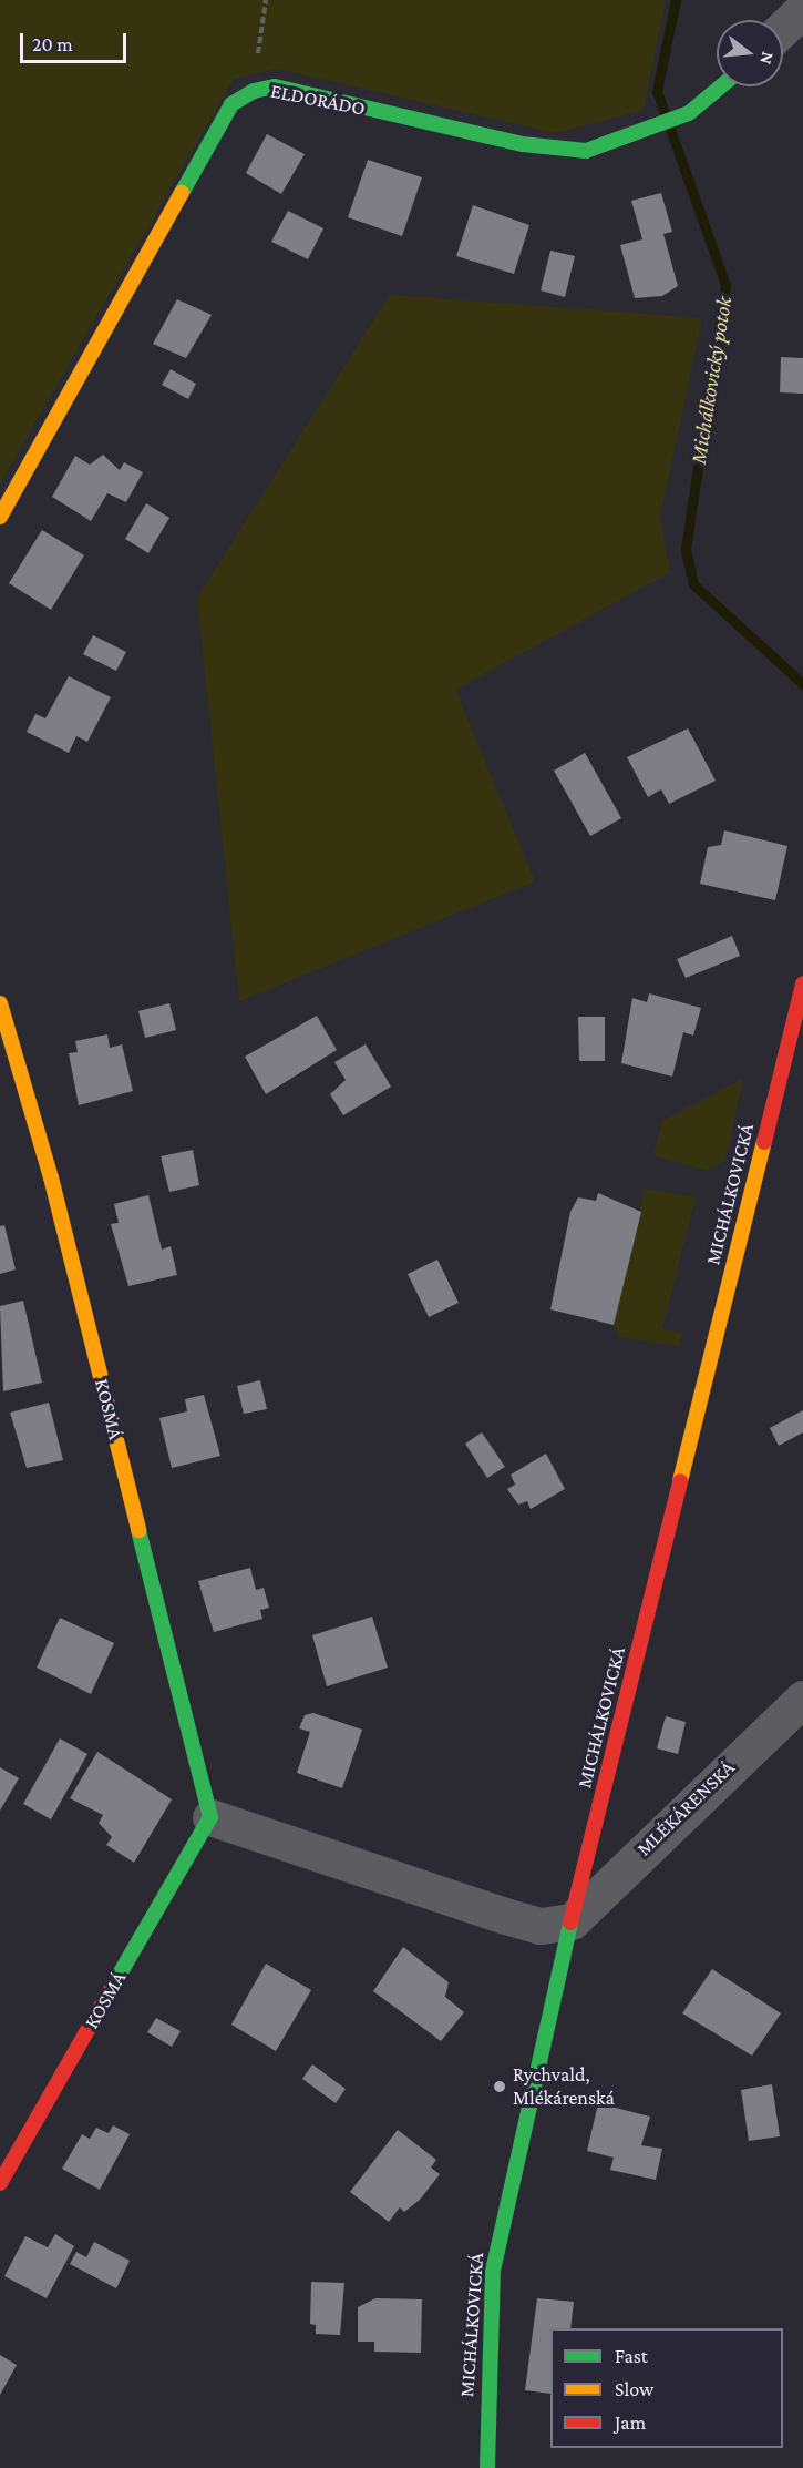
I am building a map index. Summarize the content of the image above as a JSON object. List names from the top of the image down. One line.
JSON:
{"streets":{"street":["ELDORÁDO","MICHÁLKOVICKÁ","KOSMÁ","MLÉKÁRENSKÁ"]},"crossings":[["MICHÁLKOVICKÁ","MLÉKÁRENSKÁ"]],"water":["Michálkovický potok"],"places":["Rychvald, Mlékárenská"],"legend":["Fast","Slow","Jam"],"scale_bar":"20 m","north":"right"}
